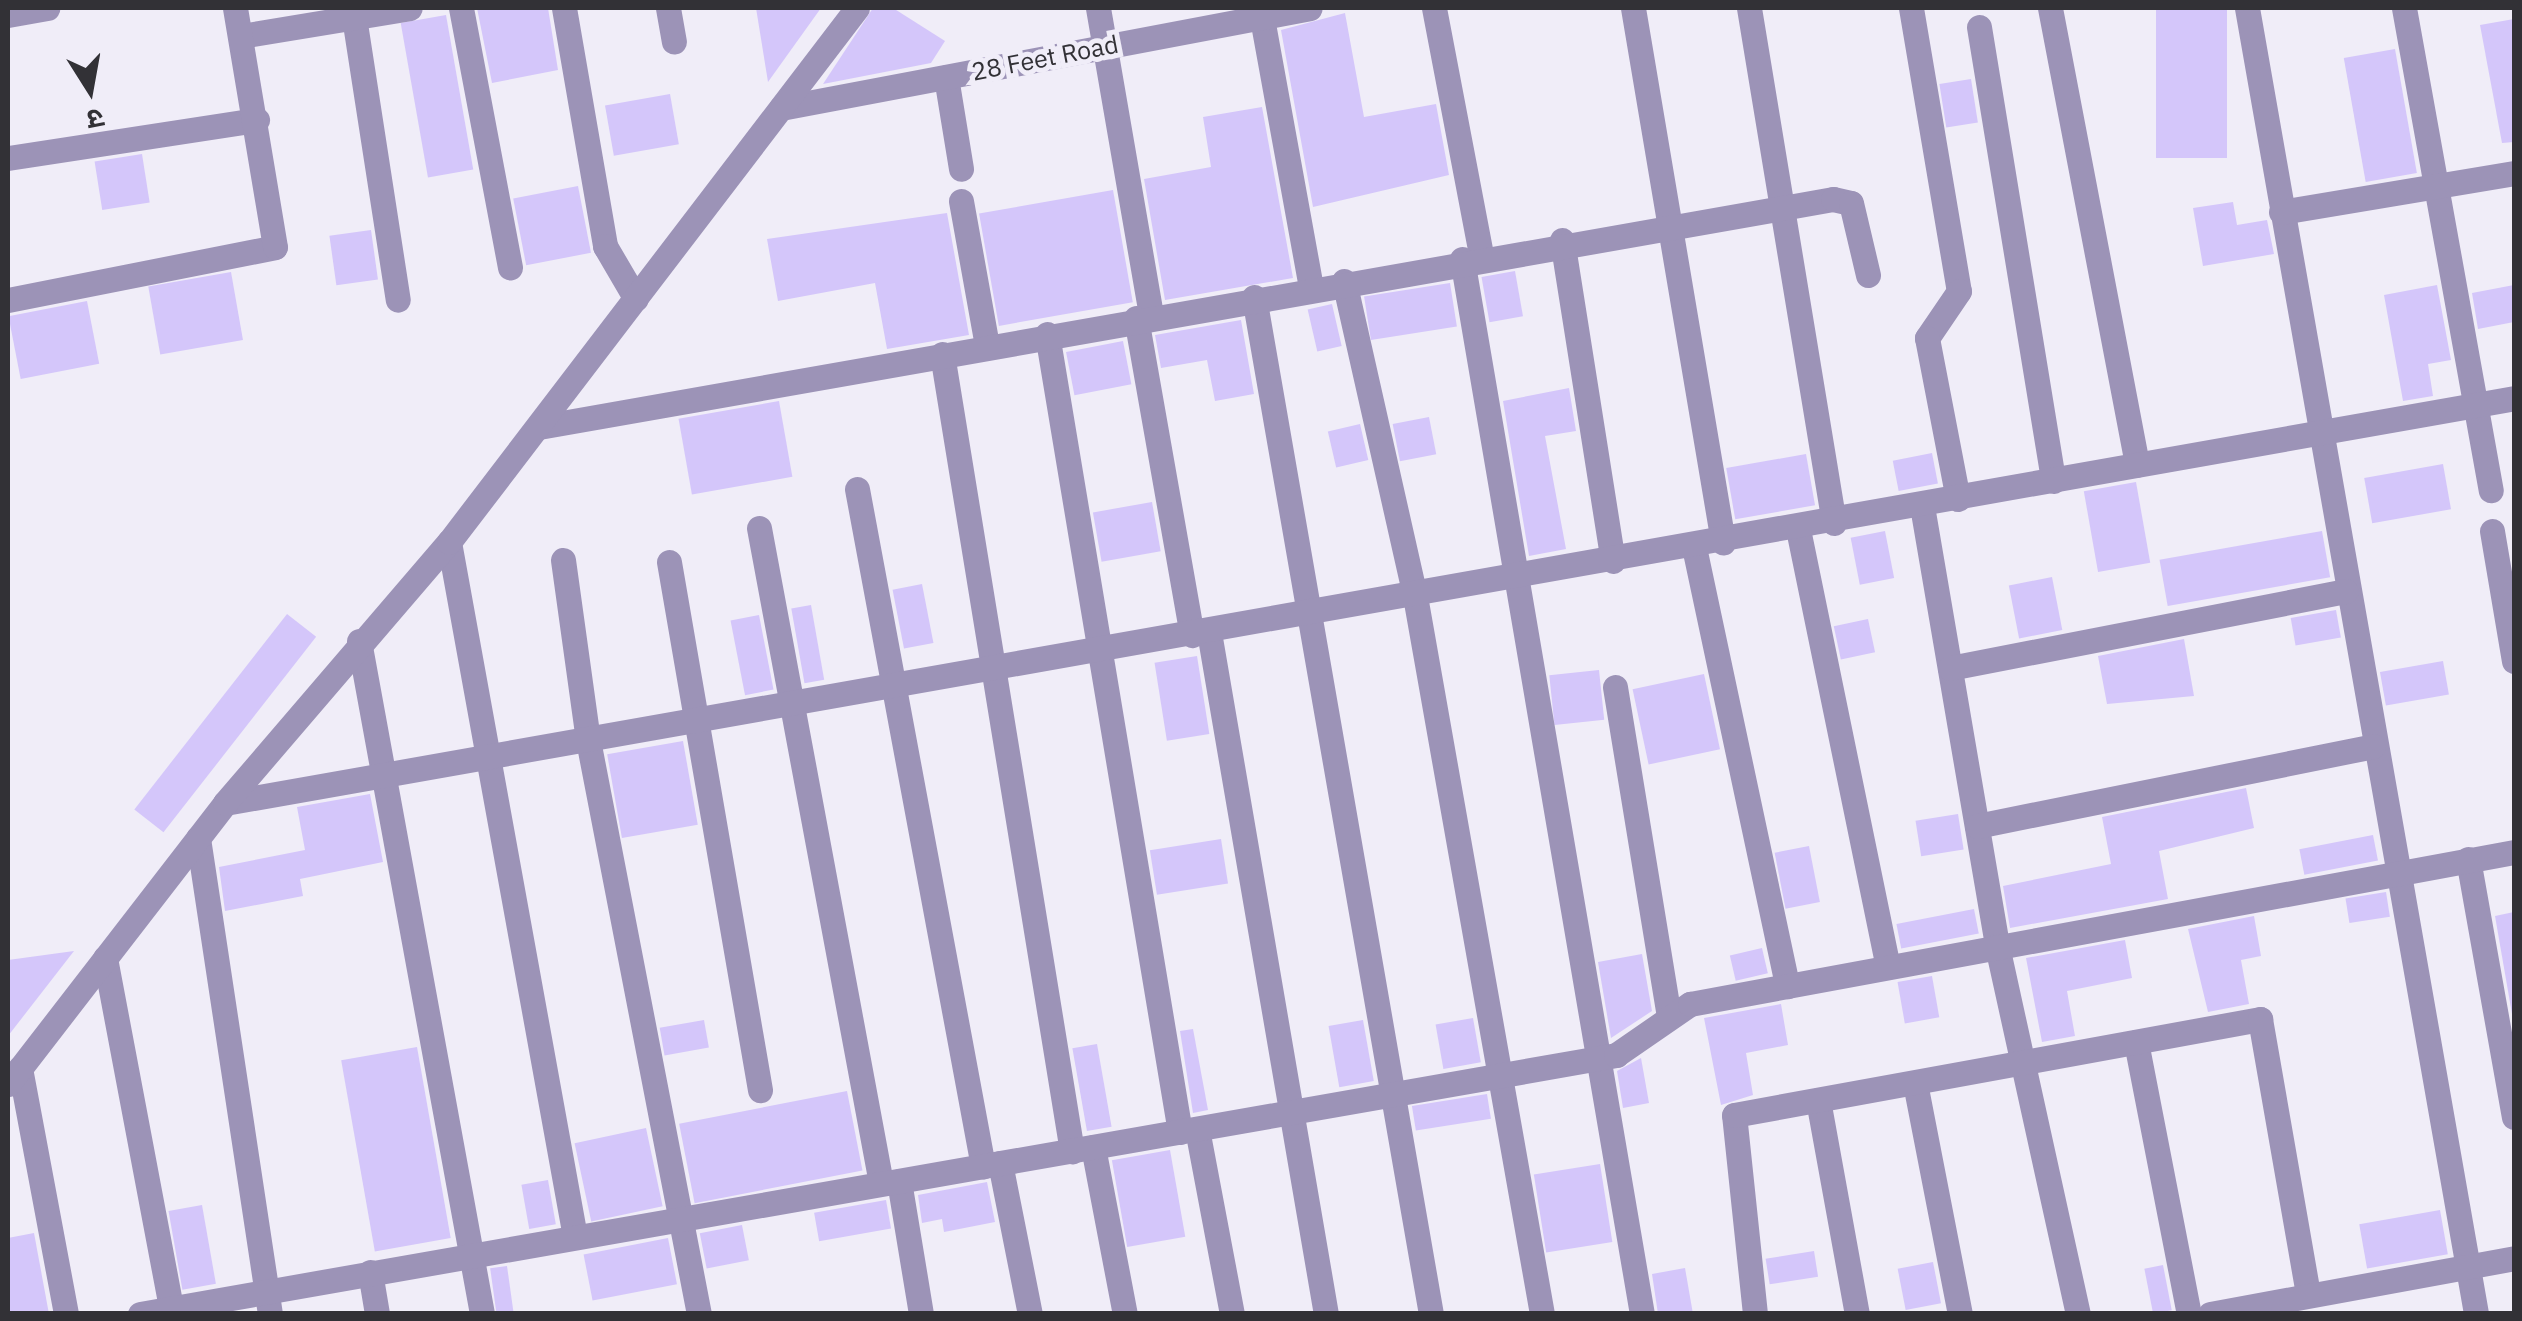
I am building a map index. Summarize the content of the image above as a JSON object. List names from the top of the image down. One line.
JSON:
{"streets":{"street":["28 Feet Road"]},"north":"bottom"}
